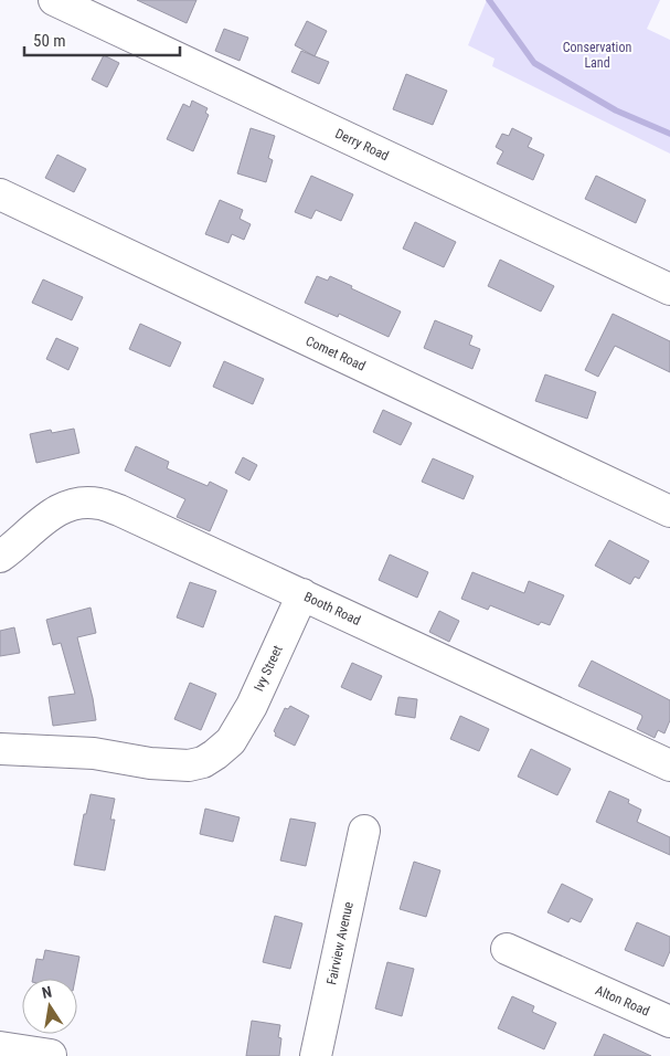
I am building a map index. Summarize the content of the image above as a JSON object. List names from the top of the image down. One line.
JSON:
{"streets":{"street":["Derry Road","Comet Road","Booth Road","Ivy Street","Fairview Avenue","Alton Road"]},"crossings":[["Booth Road","Ivy Street"]],"parks":["Conservation Land"],"scale_bar":"50 m","north":"top"}
